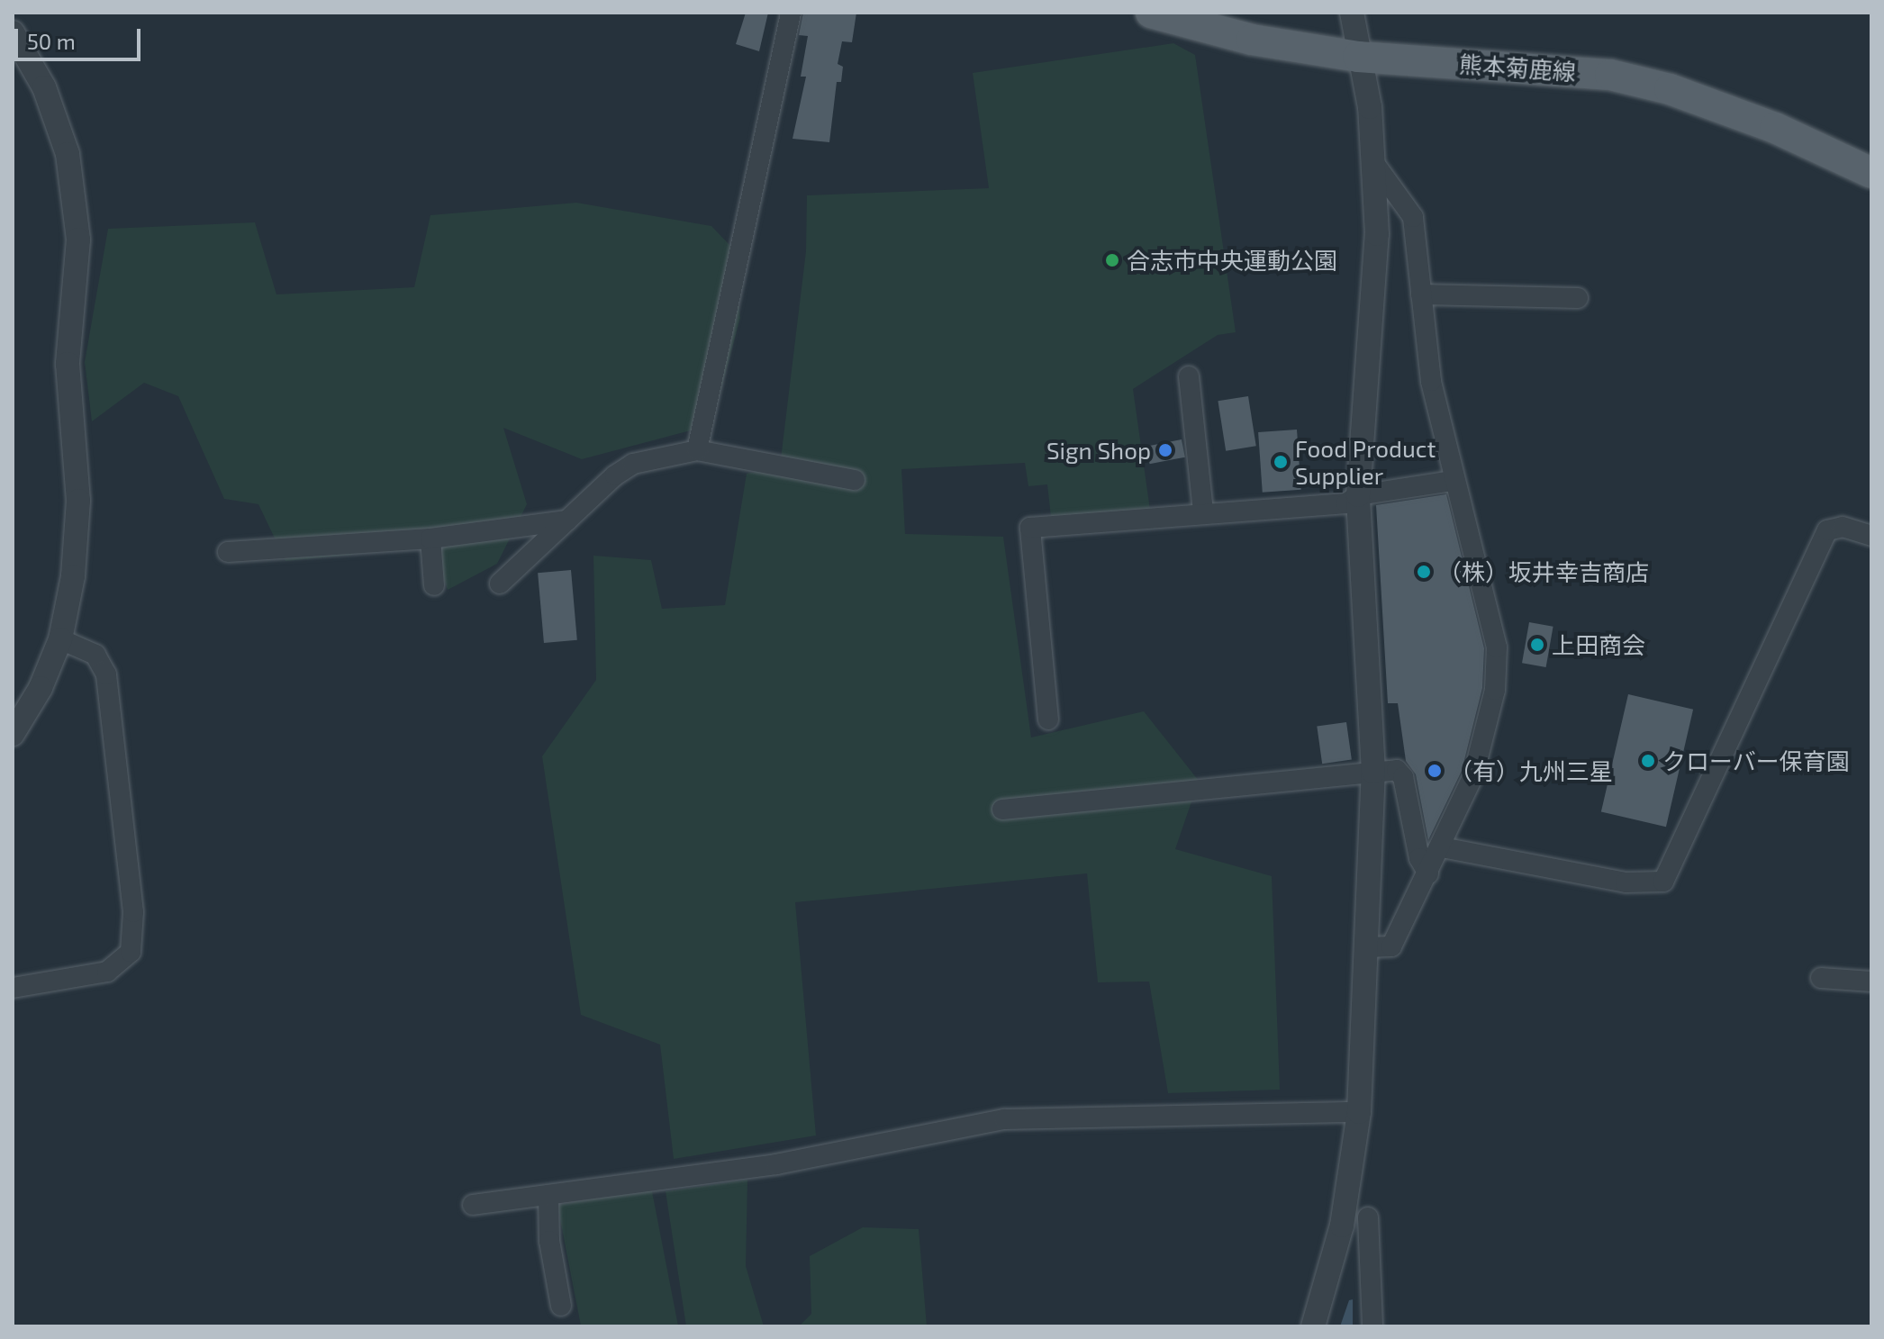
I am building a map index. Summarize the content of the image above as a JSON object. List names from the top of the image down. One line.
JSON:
{"streets":{"main road":["熊本菊鹿線"]},"places":["合志市中央運動公園","Sign Shop","Food Product Supplier","（株）坂井幸吉商店","上田商会","クローバー保育園","（有）九州三星"],"scale_bar":"50 m"}
